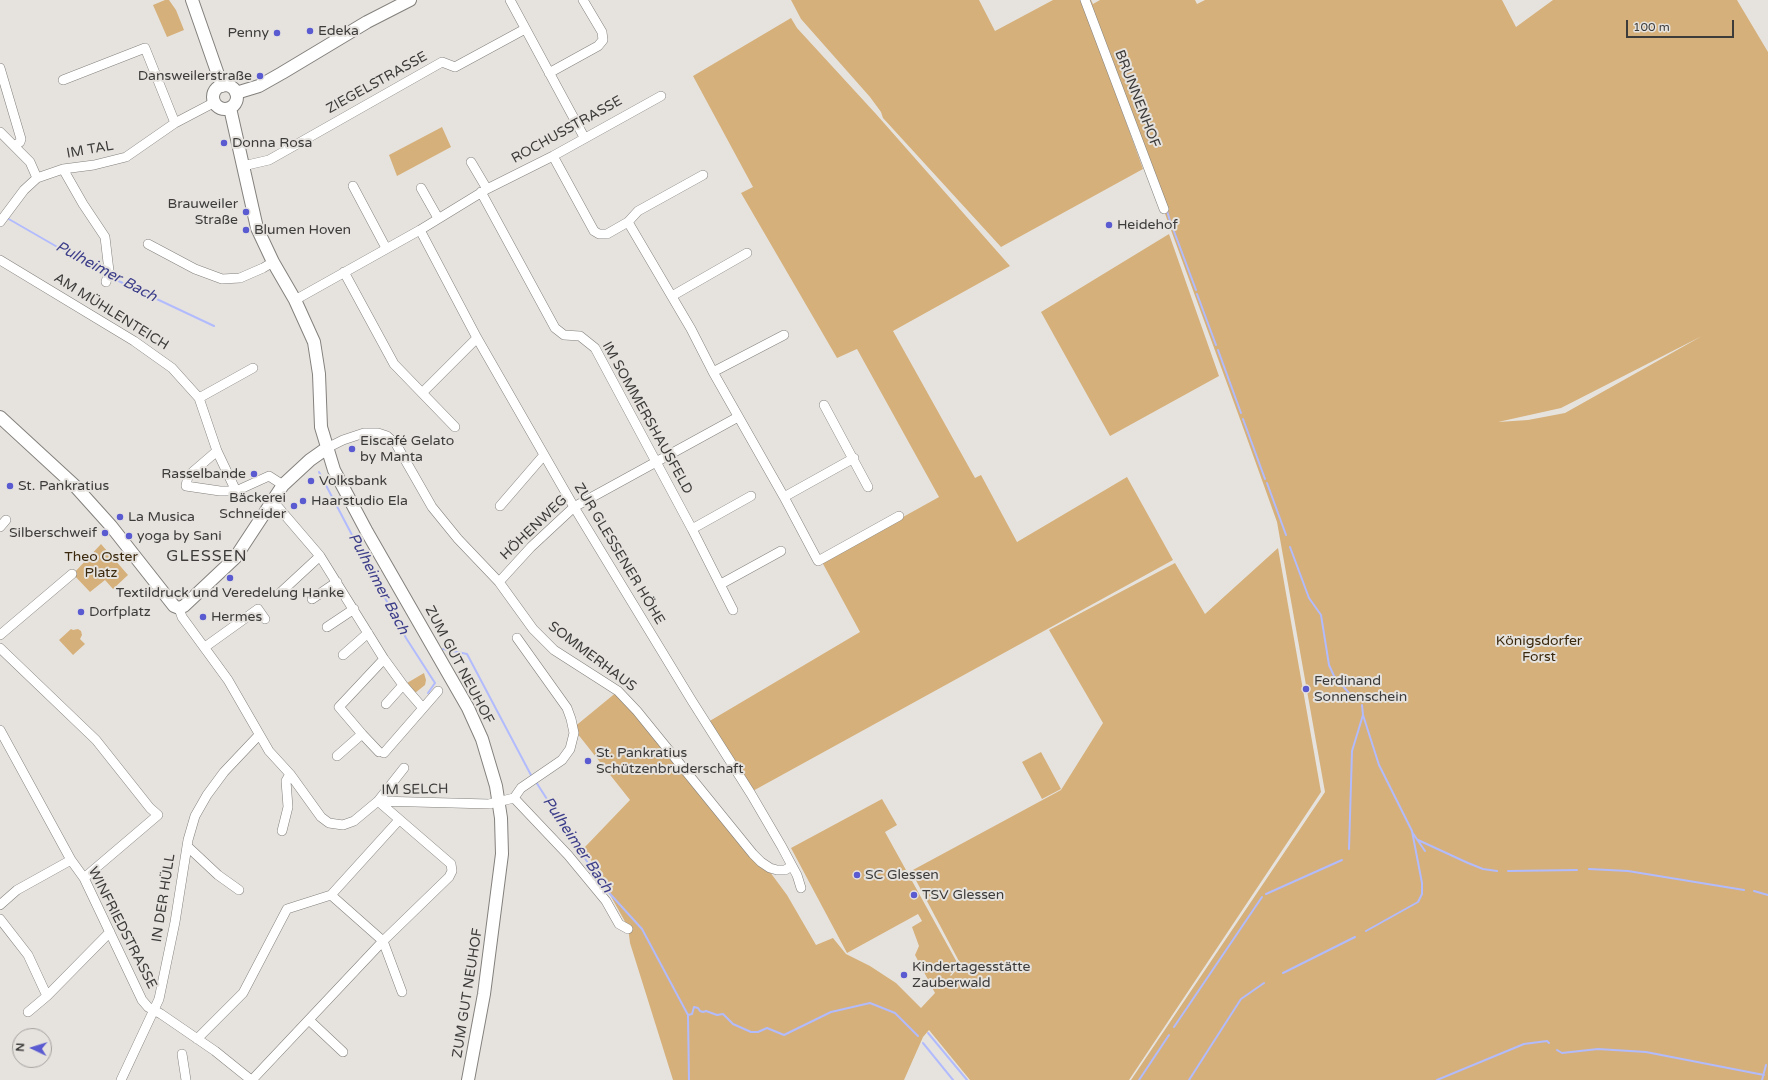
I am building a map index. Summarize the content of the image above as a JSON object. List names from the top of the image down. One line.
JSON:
{"streets":{"main road":["ZUM GUT NEUHOF"],"street":["ZIEGELSTRASSE","BRUNNENHOF","ROCHUSSTRASSE","IM TAL","AM MÜHLENTEICH","IM SOMMERSHAUSFELD","HÖHENWEG","ZUR GLESSENER HÖHE","SOMMERHAUS","IM SELCH","IN DER HÜLL","WINFRIEDSTRASSE"]},"crossings":[["ZIEGELSTRASSE","ZUM GUT NEUHOF"],["ROCHUSSTRASSE","IM SOMMERSHAUSFELD"],["ROCHUSSTRASSE","ZUR GLESSENER HÖHE"],["ROCHUSSTRASSE","ZUM GUT NEUHOF"],["IM TAL","ZUM GUT NEUHOF"],["IM SOMMERSHAUSFELD","HÖHENWEG"],["HÖHENWEG","ZUR GLESSENER HÖHE"],["HÖHENWEG","SOMMERHAUS"],["ZUR GLESSENER HÖHE","SOMMERHAUS"],["SOMMERHAUS","ZUM GUT NEUHOF"],["ZUM GUT NEUHOF","IM SELCH"],["IM SELCH","IN DER HÜLL"],["IN DER HÜLL","WINFRIEDSTRASSE"]],"districts":["GLESSEN"],"water":["Pulheimer Bach"],"parks":["Theo Oster Platz","Königsdorfer Forst"],"places":["Edeka","Penny","Dansweilerstraße","Donna Rosa","Brauweiler Straße","Heidehof","Blumen Hoven","Eiscafé Gelato by Manta","Rasselbande","Volksbank","St. Pankratius","Haarstudio Ela","Bäckerei Schneider","La Musica","Silberschweif","yoga by Sani","Textildruck und Veredelung Hanke","Dorfplatz","Hermes","Ferdinand Sonnenschein","St. Pankratius Schützenbruderschaft","SC Glessen","TSV Glessen","Kindertagesstätte Zauberwald"],"scale_bar":"100 m","north":"left"}
